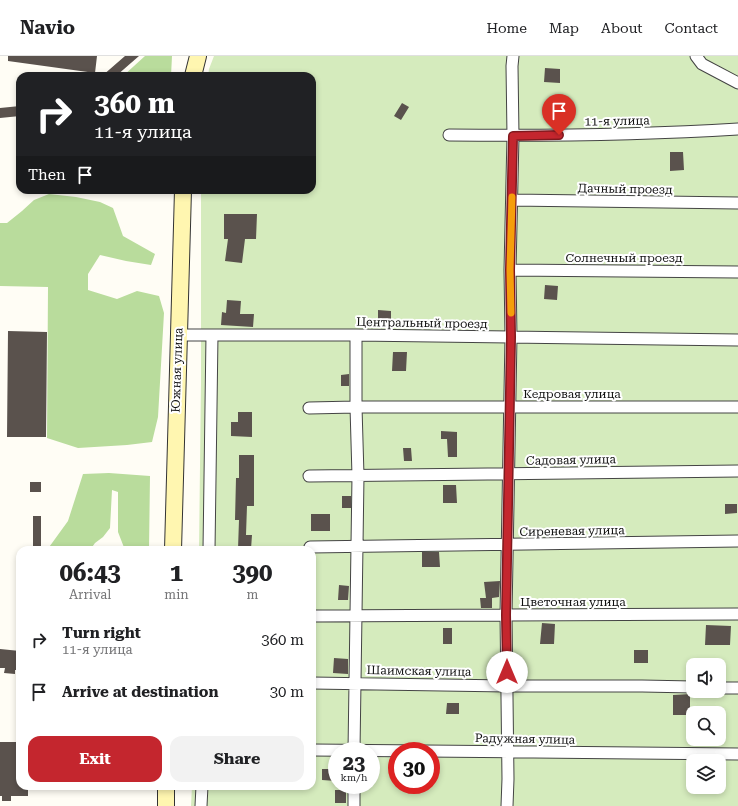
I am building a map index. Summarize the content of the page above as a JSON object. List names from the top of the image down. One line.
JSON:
{"streets":{"main road":["Южная улица"],"street":["11-я улица","Дачный проезд","Солнечный проезд","Центральный проезд","Кедровая улица","Садовая улица","Сиреневая улица","Цветочная улица","Шаимская улица","Радужная улица"]},"crossings":[["Центральный проезд","Южная улица"]],"page":{"header":"Navio","nav":["Home","Map","About","Contact"],"turn":["360 m","11-я улица"],"then":"Then","eta":["06:43","Arrival","1","min","390","m"],"list":[{"name":"Turn right","note":"11-я улица","value":"360 m"},{"name":"Arrive at destination","value":"30 m"}],"buttons":["Exit","Share"],"speed":"23 km/h","limit":"30"}}
